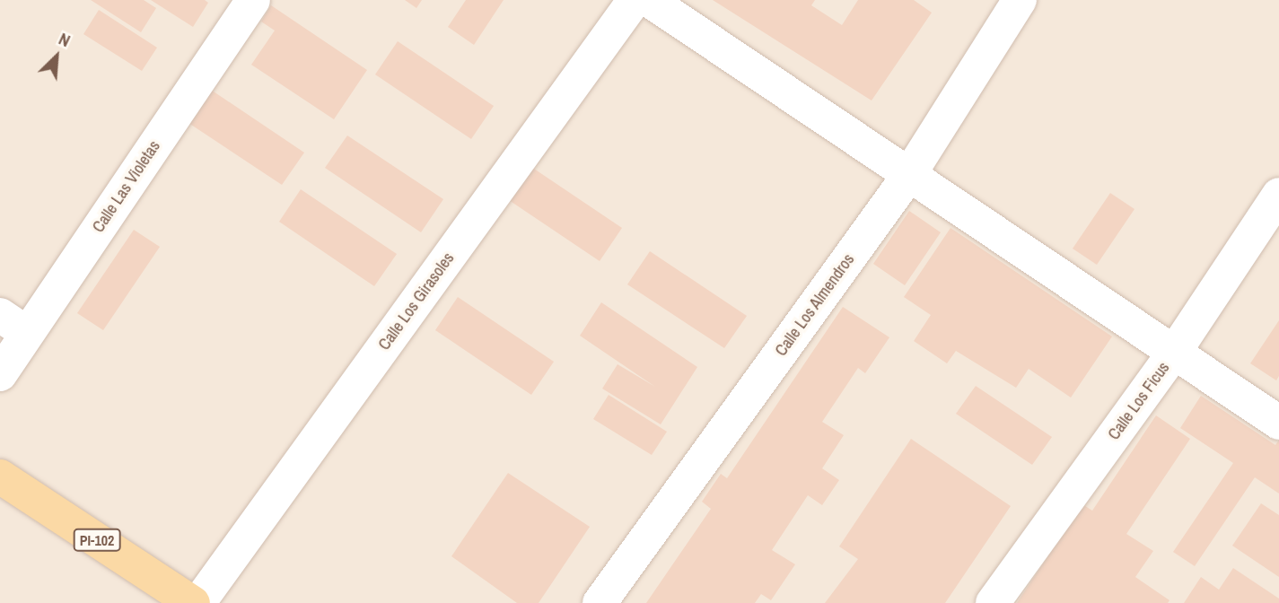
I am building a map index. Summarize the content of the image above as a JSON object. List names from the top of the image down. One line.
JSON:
{"streets":{"main road":["PI-102"],"street":["Calle Las Violetas","Calle Los Girasoles","Calle Los Almendros","Calle Los Ficus"]},"north":"top right"}
